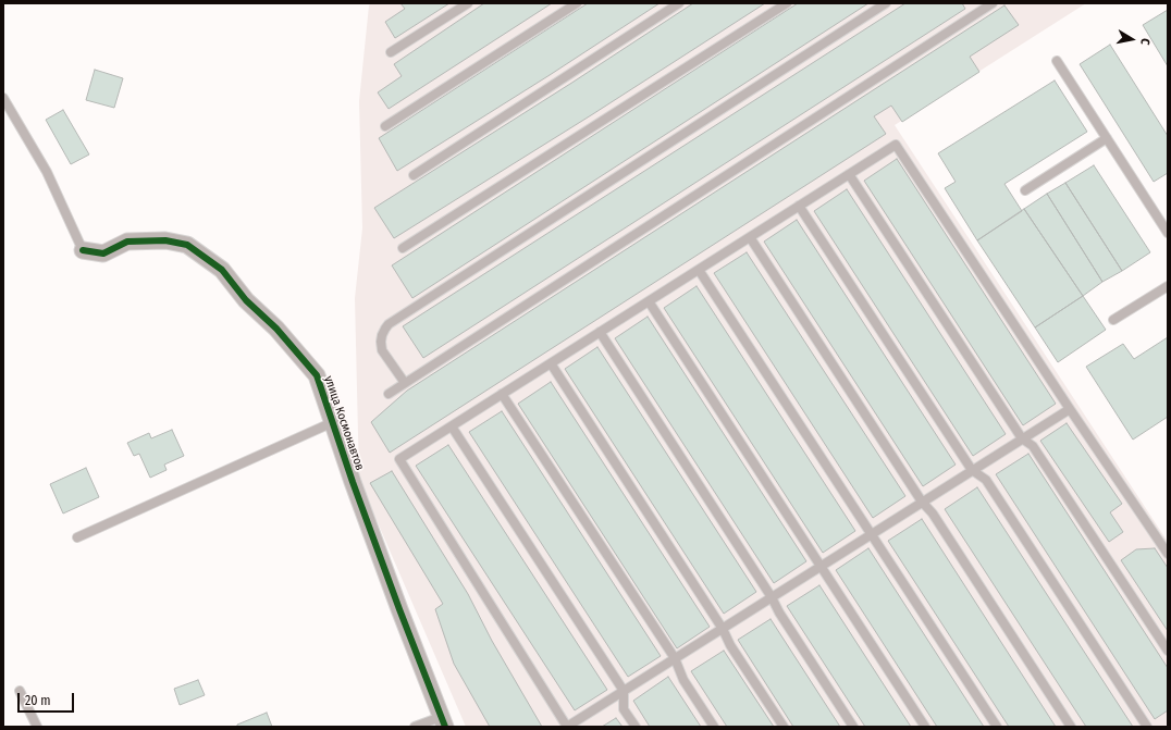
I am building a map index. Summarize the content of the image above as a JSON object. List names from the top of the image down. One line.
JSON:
{"streets":{"street":["улица Космонавтов"]},"scale_bar":"20 m","north":"right"}
